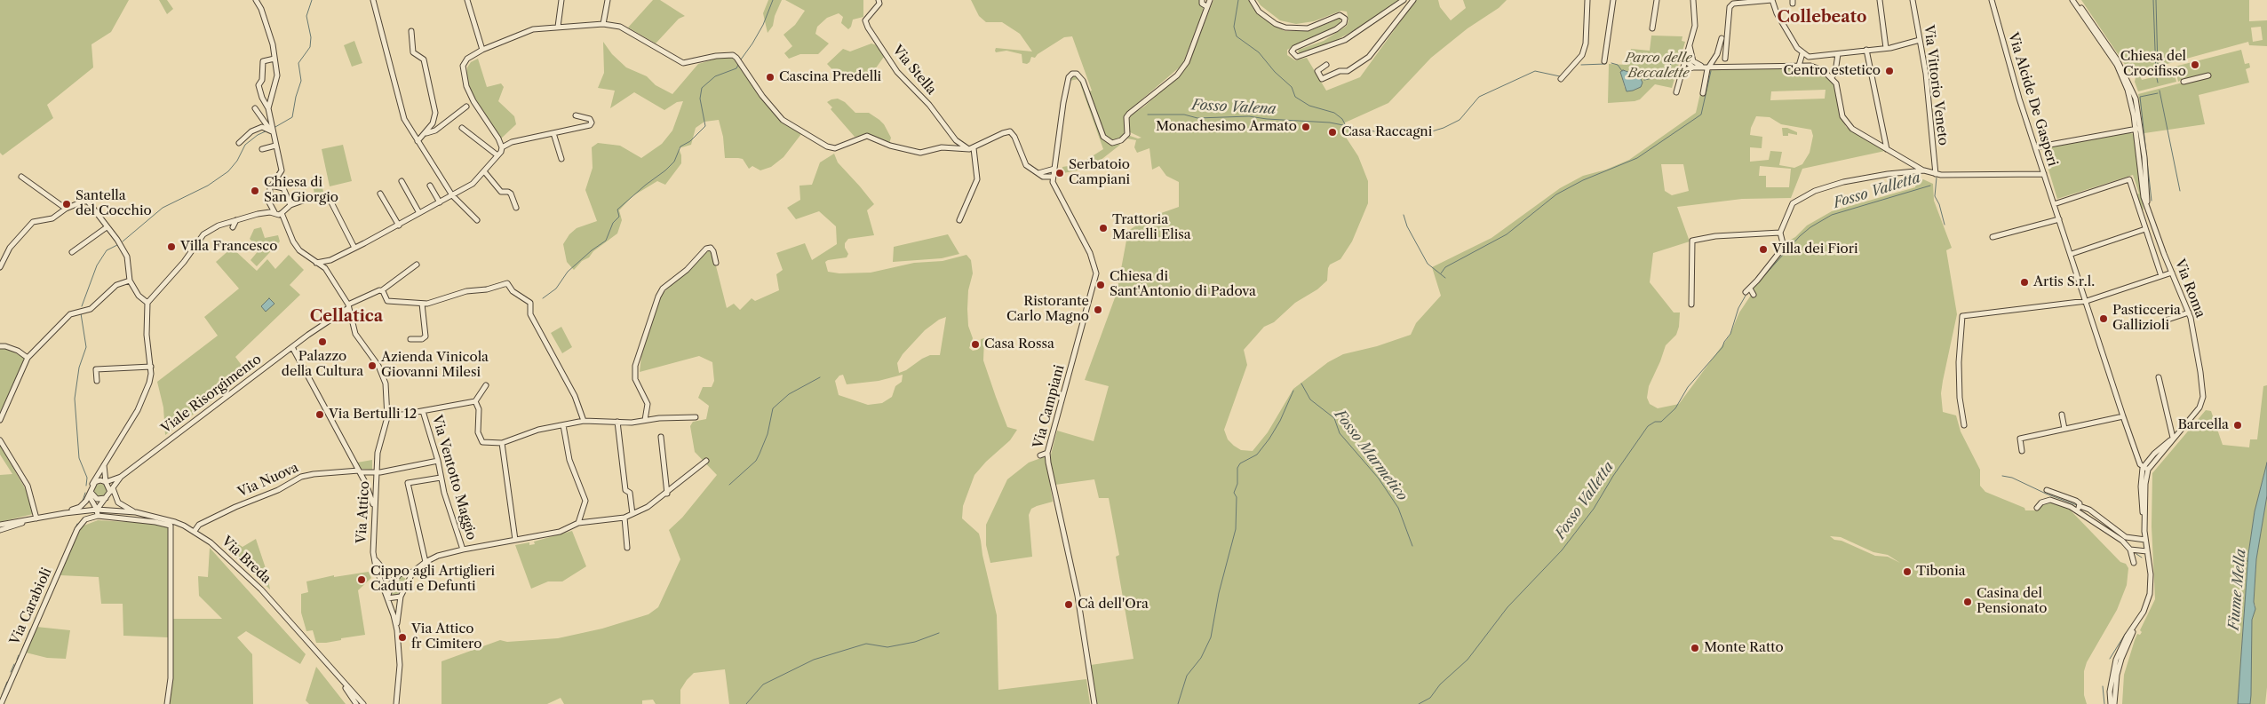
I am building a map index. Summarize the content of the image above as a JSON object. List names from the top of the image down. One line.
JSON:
{"streets":{"street":["Via Stella","Via Vittorio Veneto","Via Alcide De Gasperi","Via Roma","Viale Risorgimento","Via Campiani","Via Ventotto Maggio","Via Nuova","Via Attico","Via Breda","Via Carabioli"]},"crossings":[["Via Alcide De Gasperi","Via Roma"],["Viale Risorgimento","Via Attico"],["Viale Risorgimento","Via Breda"],["Via Ventotto Maggio","Via Nuova"],["Via Nuova","Via Attico"],["Via Nuova","Via Breda"]],"districts":["Collebeato","Cellatica"],"water":["Fosso Valena","Fosso Valletta","Fosso Marmetico","Fiume Mella"],"parks":["Parco delle Beccalette"],"places":["Chiesa del Crocifisso","Centro estetico","Cascina Predelli","Monachesimo Armato","Casa Raccagni","Serbatoio Campiani","Chiesa di San Giorgio","Santella del Cocchio","Trattoria Marelli Elisa","Villa Francesco","Villa dei Fiori","Artis S.r.l.","Chiesa di Sant'Antonio di Padova","Ristorante Carlo Magno","Pasticceria Gallizioli","Palazzo della Cultura","Casa Rossa","Azienda Vinicola Giovanni Milesi","Via Bertulli 12","Barcella","Tibonia","Cippo agli Artiglieri Caduti e Defunti","Casina del Pensionato","Cà dell'Ora","Via Attico fr Cimitero","Monte Ratto"]}
